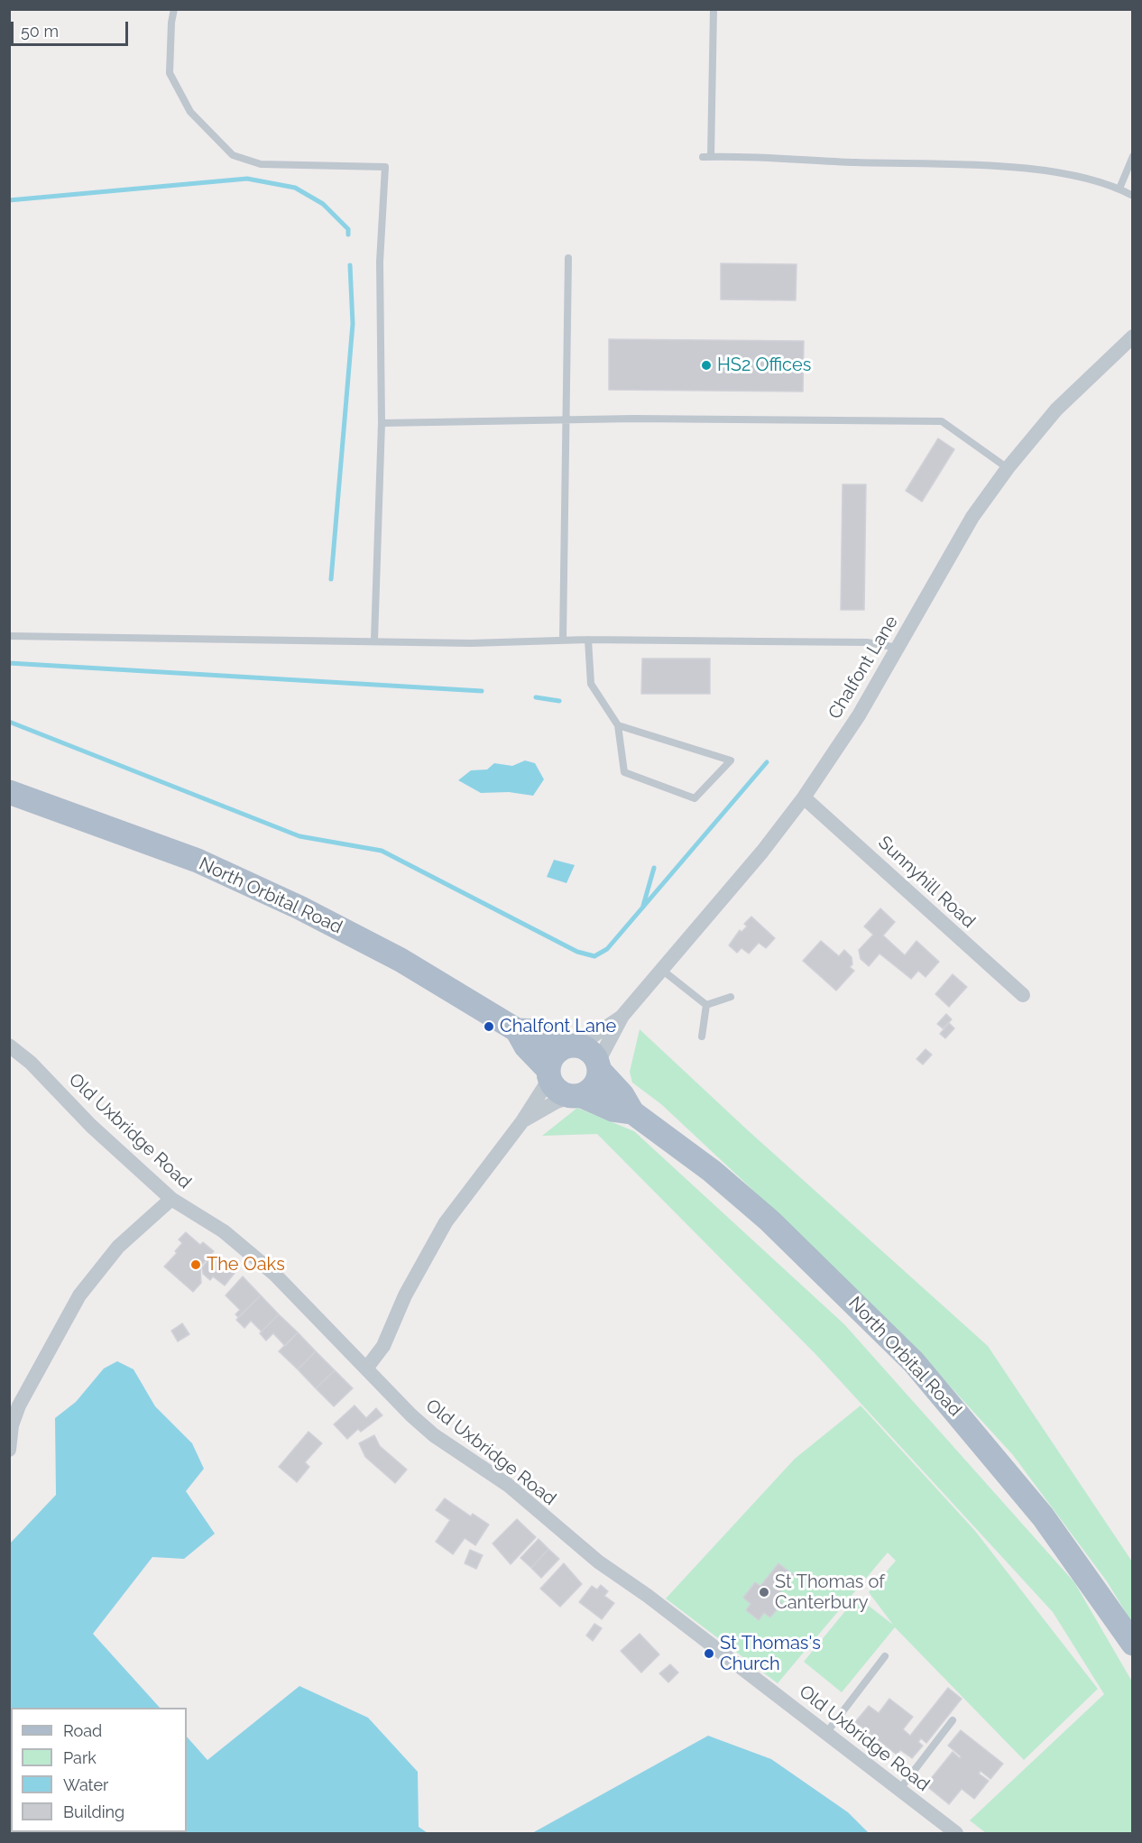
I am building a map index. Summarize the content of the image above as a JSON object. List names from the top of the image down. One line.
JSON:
{"streets":{"main road":["North Orbital Road"],"street":["Chalfont Lane","Sunnyhill Road","Old Uxbridge Road"]},"crossings":[["Chalfont Lane","Sunnyhill Road"],["Chalfont Lane","North Orbital Road"]],"places":["HS2 Offices","Chalfont Lane","The Oaks","St Thomas of Canterbury","St Thomas's Church"],"legend":["Road","Park","Water","Building"],"scale_bar":"50 m"}
